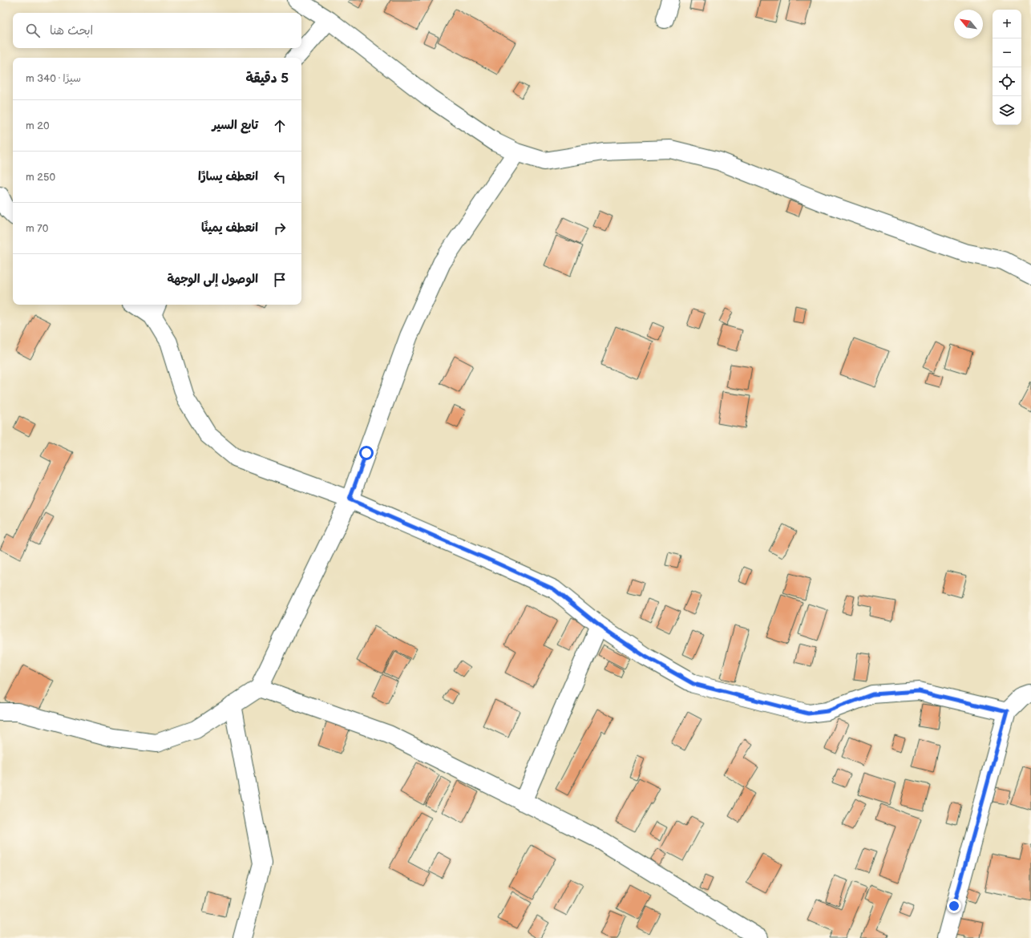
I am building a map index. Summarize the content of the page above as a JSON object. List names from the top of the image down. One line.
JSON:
{"north":"top left","page":{"map_buttons":["+","−"],"search":"ابحث هنا","heading":["5 دقيقة","سيرًا · 340 m"],"list":[["تابع السير","20 m"],["انعطف يسارًا","250 m"],["انعطف يمينًا","70 m"],"الوصول إلى الوجهة"]}}
